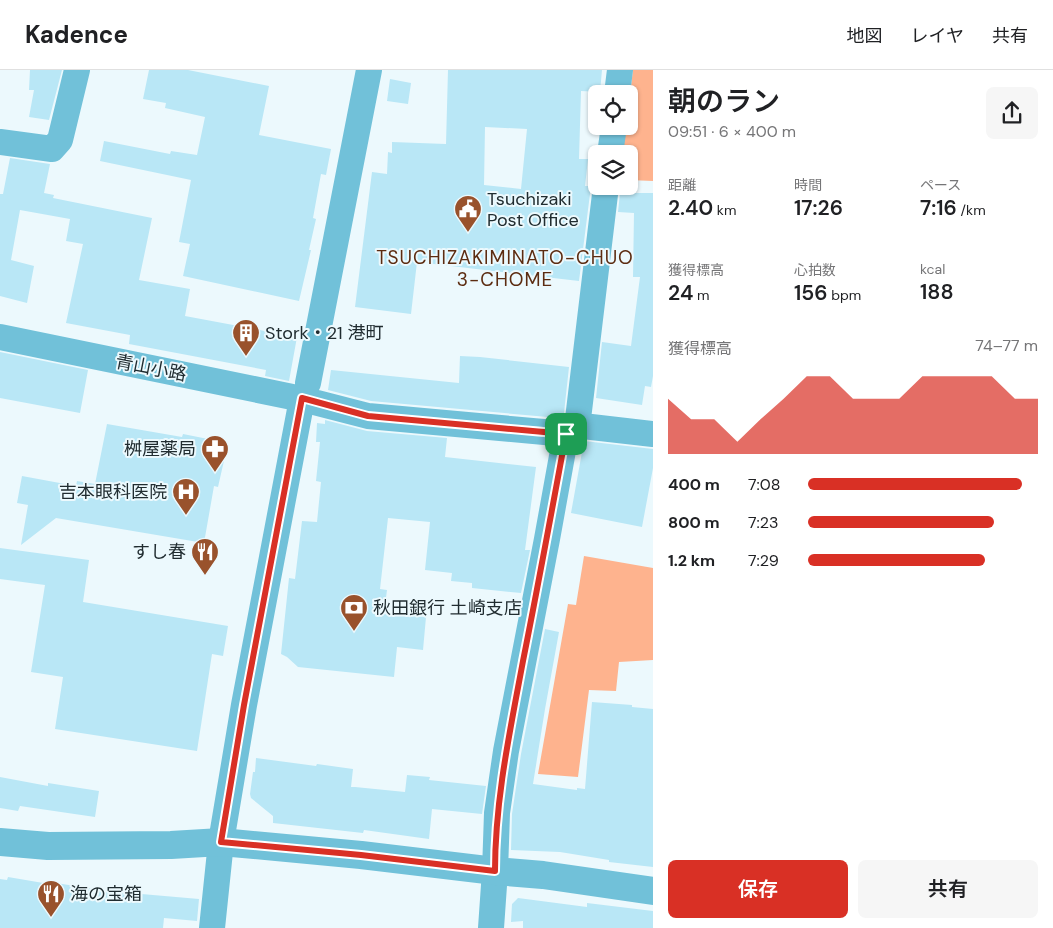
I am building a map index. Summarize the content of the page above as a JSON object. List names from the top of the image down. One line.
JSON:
{"streets":{"street":["青山小路"]},"districts":["TSUCHIZAKIMINATO-CHUO 3-CHOME"],"places":{"public building":["Tsuchizaki Post Office"],"building":["Stork・21 港町"],"pharmacy":["桝屋薬局"],"hospital":["吉本眼科医院"],"restaurant":["すし春","海の宝箱"],"bank":["秋田銀行 土崎支店"]},"page":{"header":"Kadence","nav":["地図","レイヤ","共有"],"heading":["朝のラン","09:51 · 6 × 400 m"],"stats":[["距離","2.40 km"],["時間","17:26"],["ペース","7:16 /km"],["獲得標高","24 m"],["心拍数","156 bpm"],["kcal","188"]],"chart":["獲得標高","74–77 m"],"list":[{"name":"400 m","note":"7:08"},{"name":"800 m","note":"7:23"},{"name":"1.2 km","note":"7:29"}],"buttons":["保存","共有"]}}
